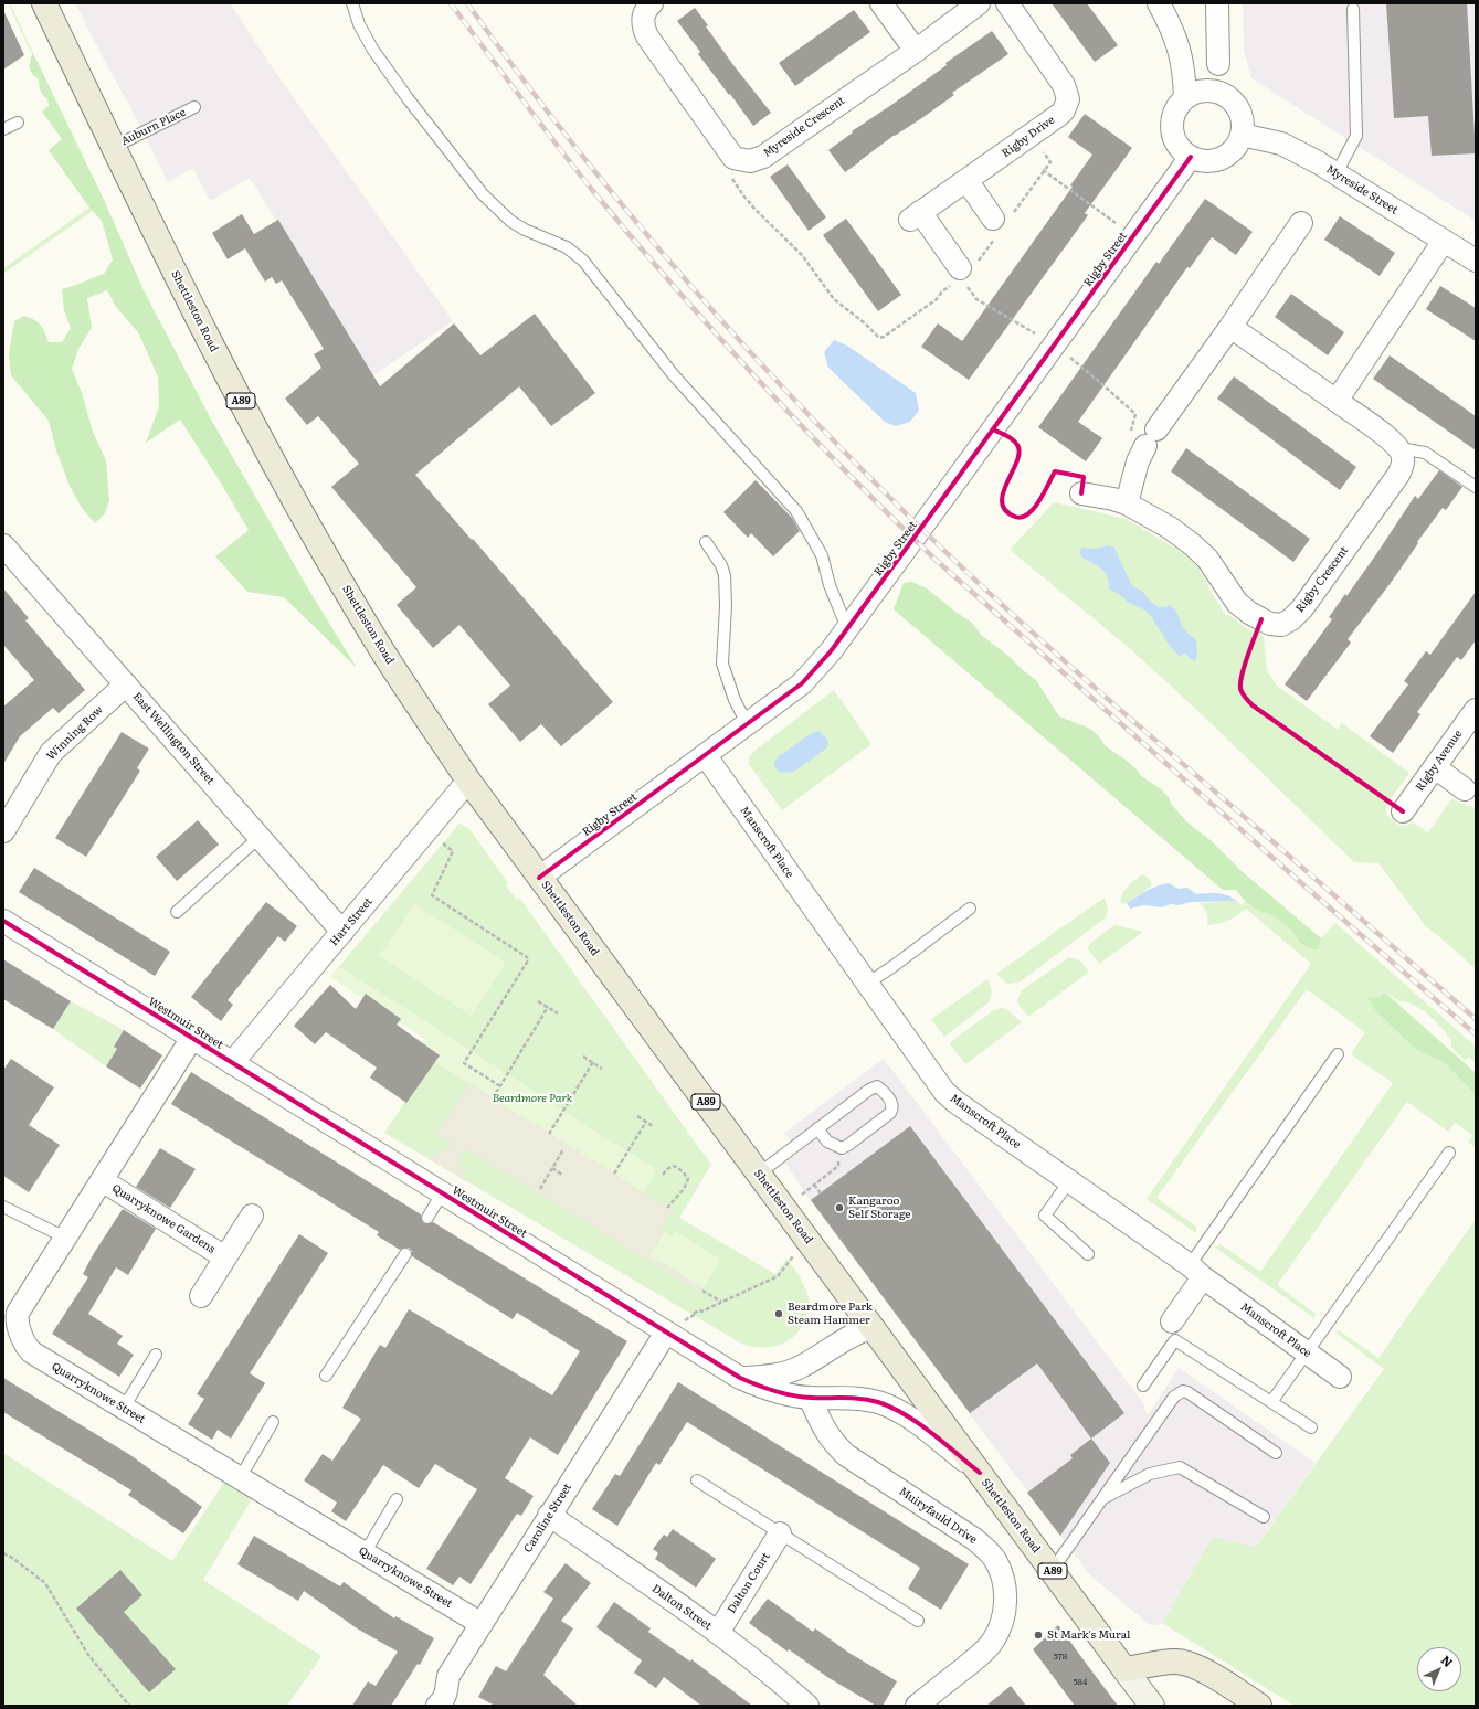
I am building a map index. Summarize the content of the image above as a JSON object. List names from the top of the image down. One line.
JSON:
{"streets":{"main road":["Shettleston Road","A89"],"street":["Myreside Crescent","Rigby Drive","Myreside Street","Rigby Street","Rigby Crescent","Winning Row","East Wellington Street","Rigby Avenue","Manscroft Place","Hart Street","Westmuir Street","Quarryknowe Gardens","Quarryknowe Street","Muiryfauld Drive","Caroline Street","Dalton Court","Dalton Street"],"lane":["Auburn Place"]},"crossings":[["Auburn Place","Shettleston Road"],["Myreside Street","Rigby Street"],["Rigby Street","Shettleston Road"],["Rigby Street","Manscroft Place"],["Shettleston Road","Hart Street"],["Shettleston Road","Westmuir Street"],["Winning Row","East Wellington Street"],["East Wellington Street","Hart Street"],["Hart Street","Westmuir Street"],["Westmuir Street","Quarryknowe Street"],["Westmuir Street","Muiryfauld Drive"],["Westmuir Street","Caroline Street"],["Quarryknowe Gardens","Quarryknowe Street"],["Quarryknowe Street","Caroline Street"],["Caroline Street","Dalton Street"],["Dalton Court","Dalton Street"]],"parks":["Beardmore Park"],"places":["Kangaroo Self Storage","Beardmore Park Steam Hammer","St Mark's Mural"],"house_numbers":["578","584"],"north":"top right"}
